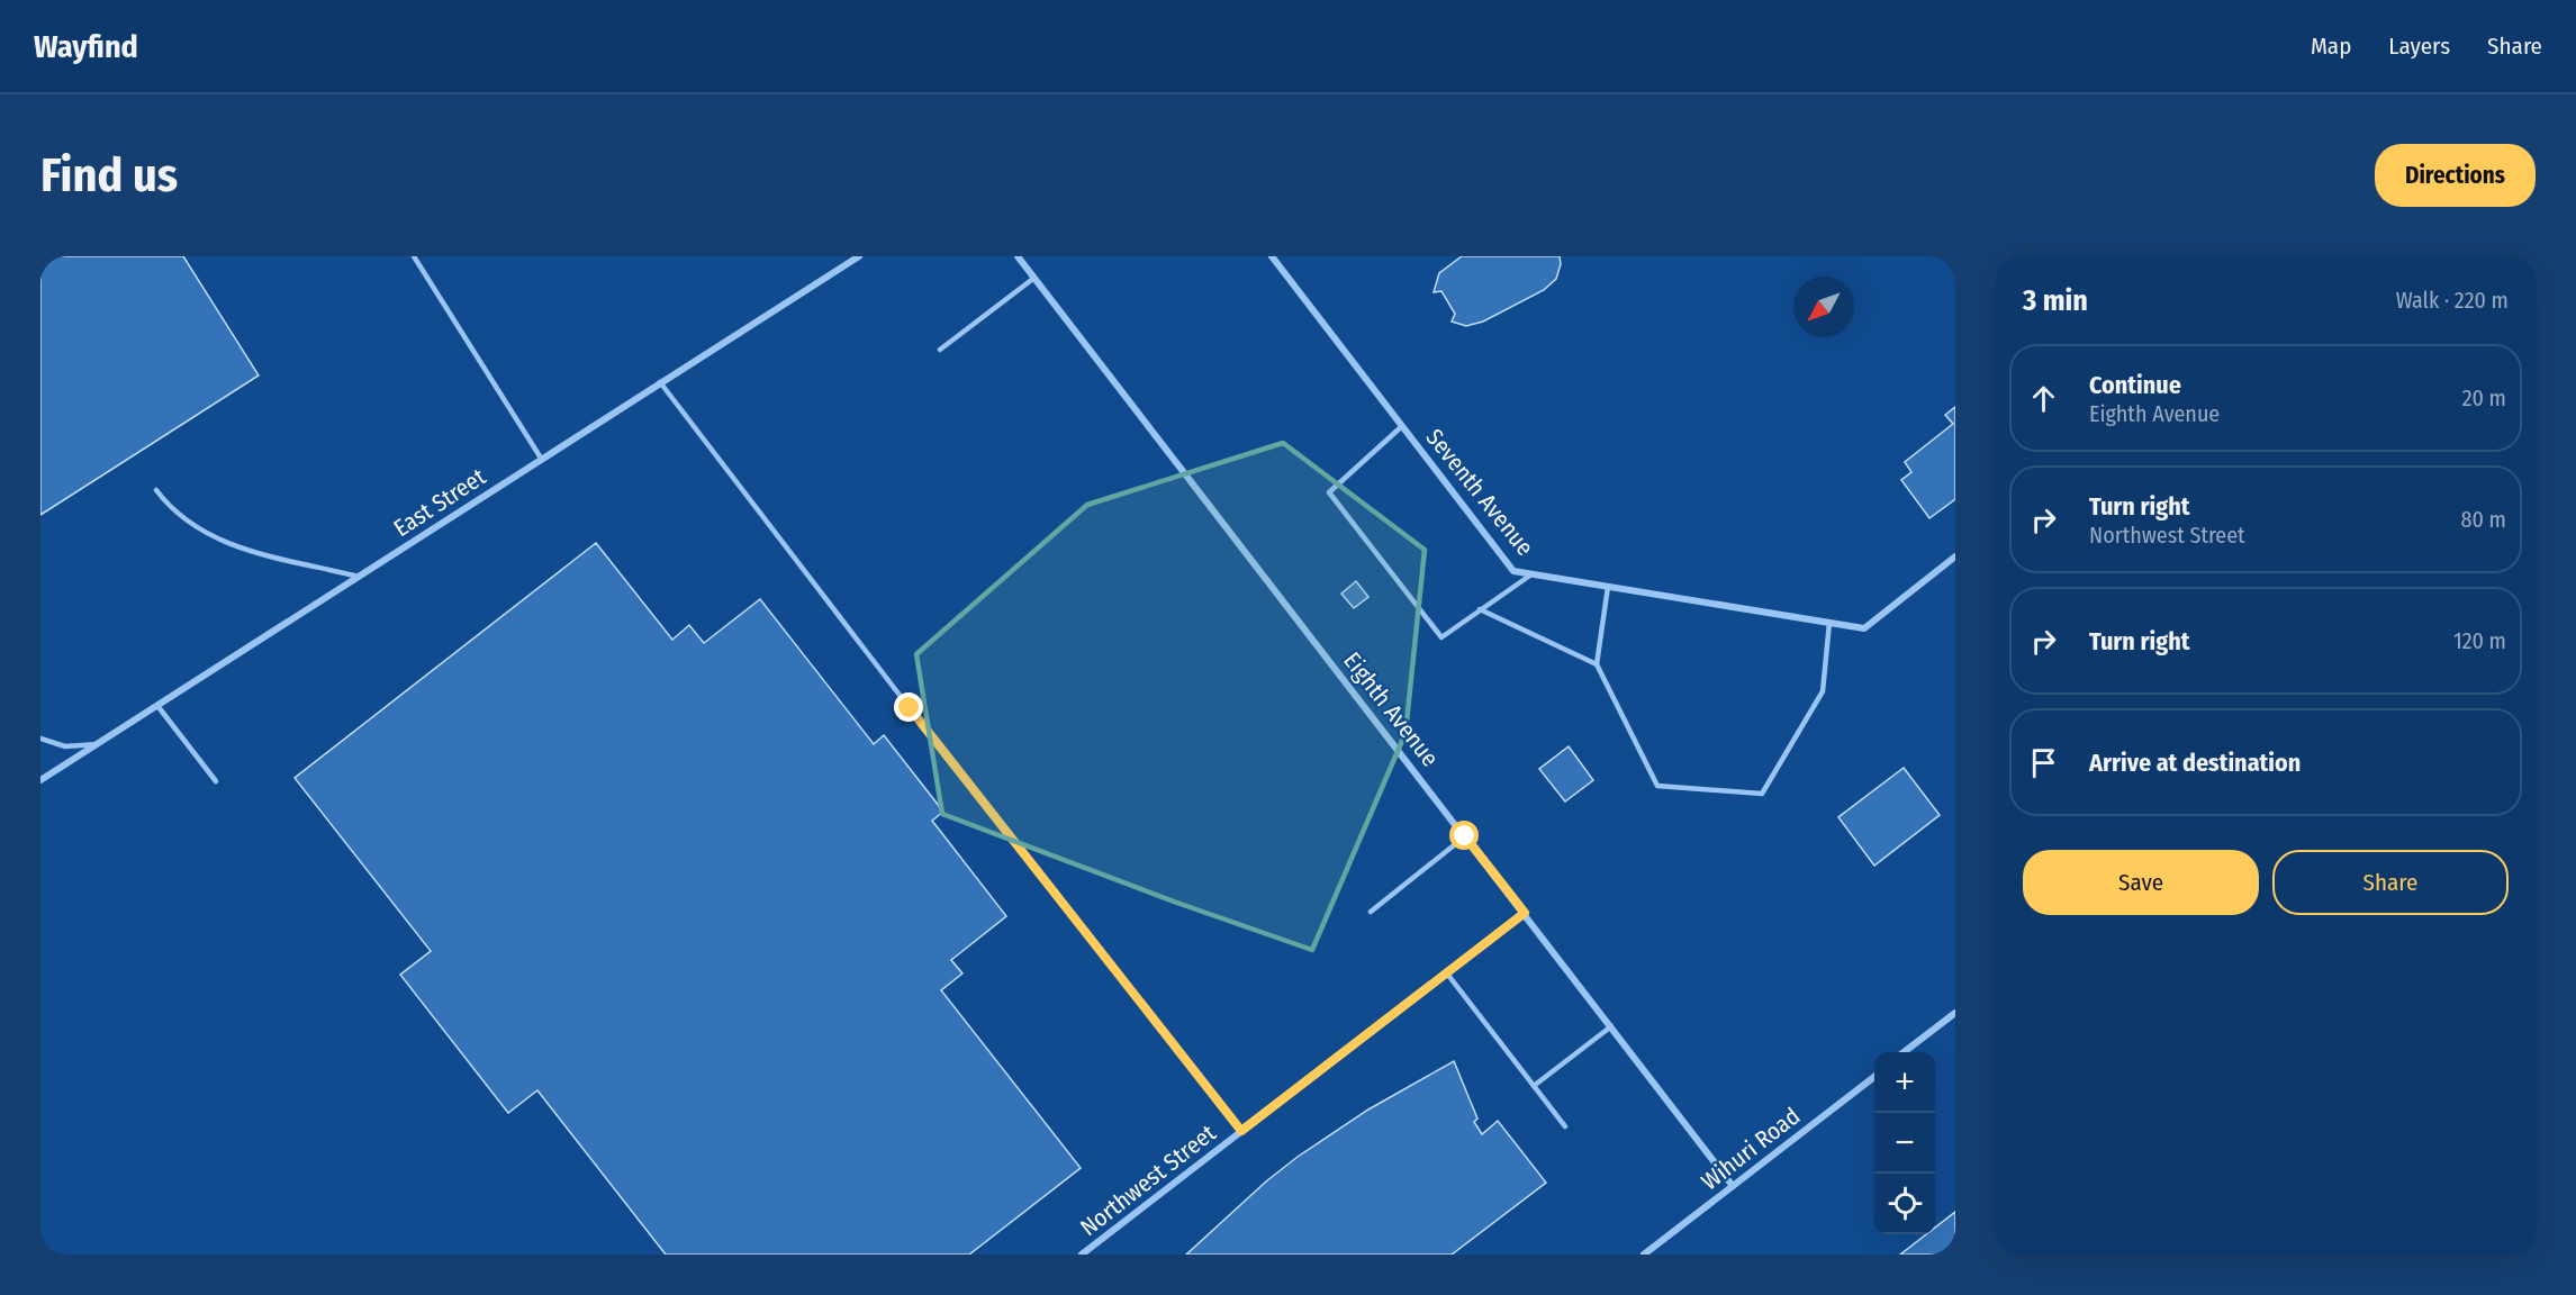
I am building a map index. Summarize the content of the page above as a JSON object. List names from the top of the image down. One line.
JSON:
{"streets":{"street":["Seventh Avenue","East Street","Eighth Avenue","Wihuri Road","Northwest Street"]},"crossings":[["Eighth Avenue","Wihuri Road"],["Eighth Avenue","Northwest Street"]],"north":"bottom left","page":{"header":"Wayfind","nav":["Map","Layers","Share"],"buttons":["Directions",["Save","Share"]],"title":"Find us","heading":["3 min","Walk · 220 m"],"list":[["Continue","Eighth Avenue","20 m"],["Turn right","Northwest Street","80 m"],["Turn right","120 m"],"Arrive at destination"],"map_buttons":["+","−"]}}
